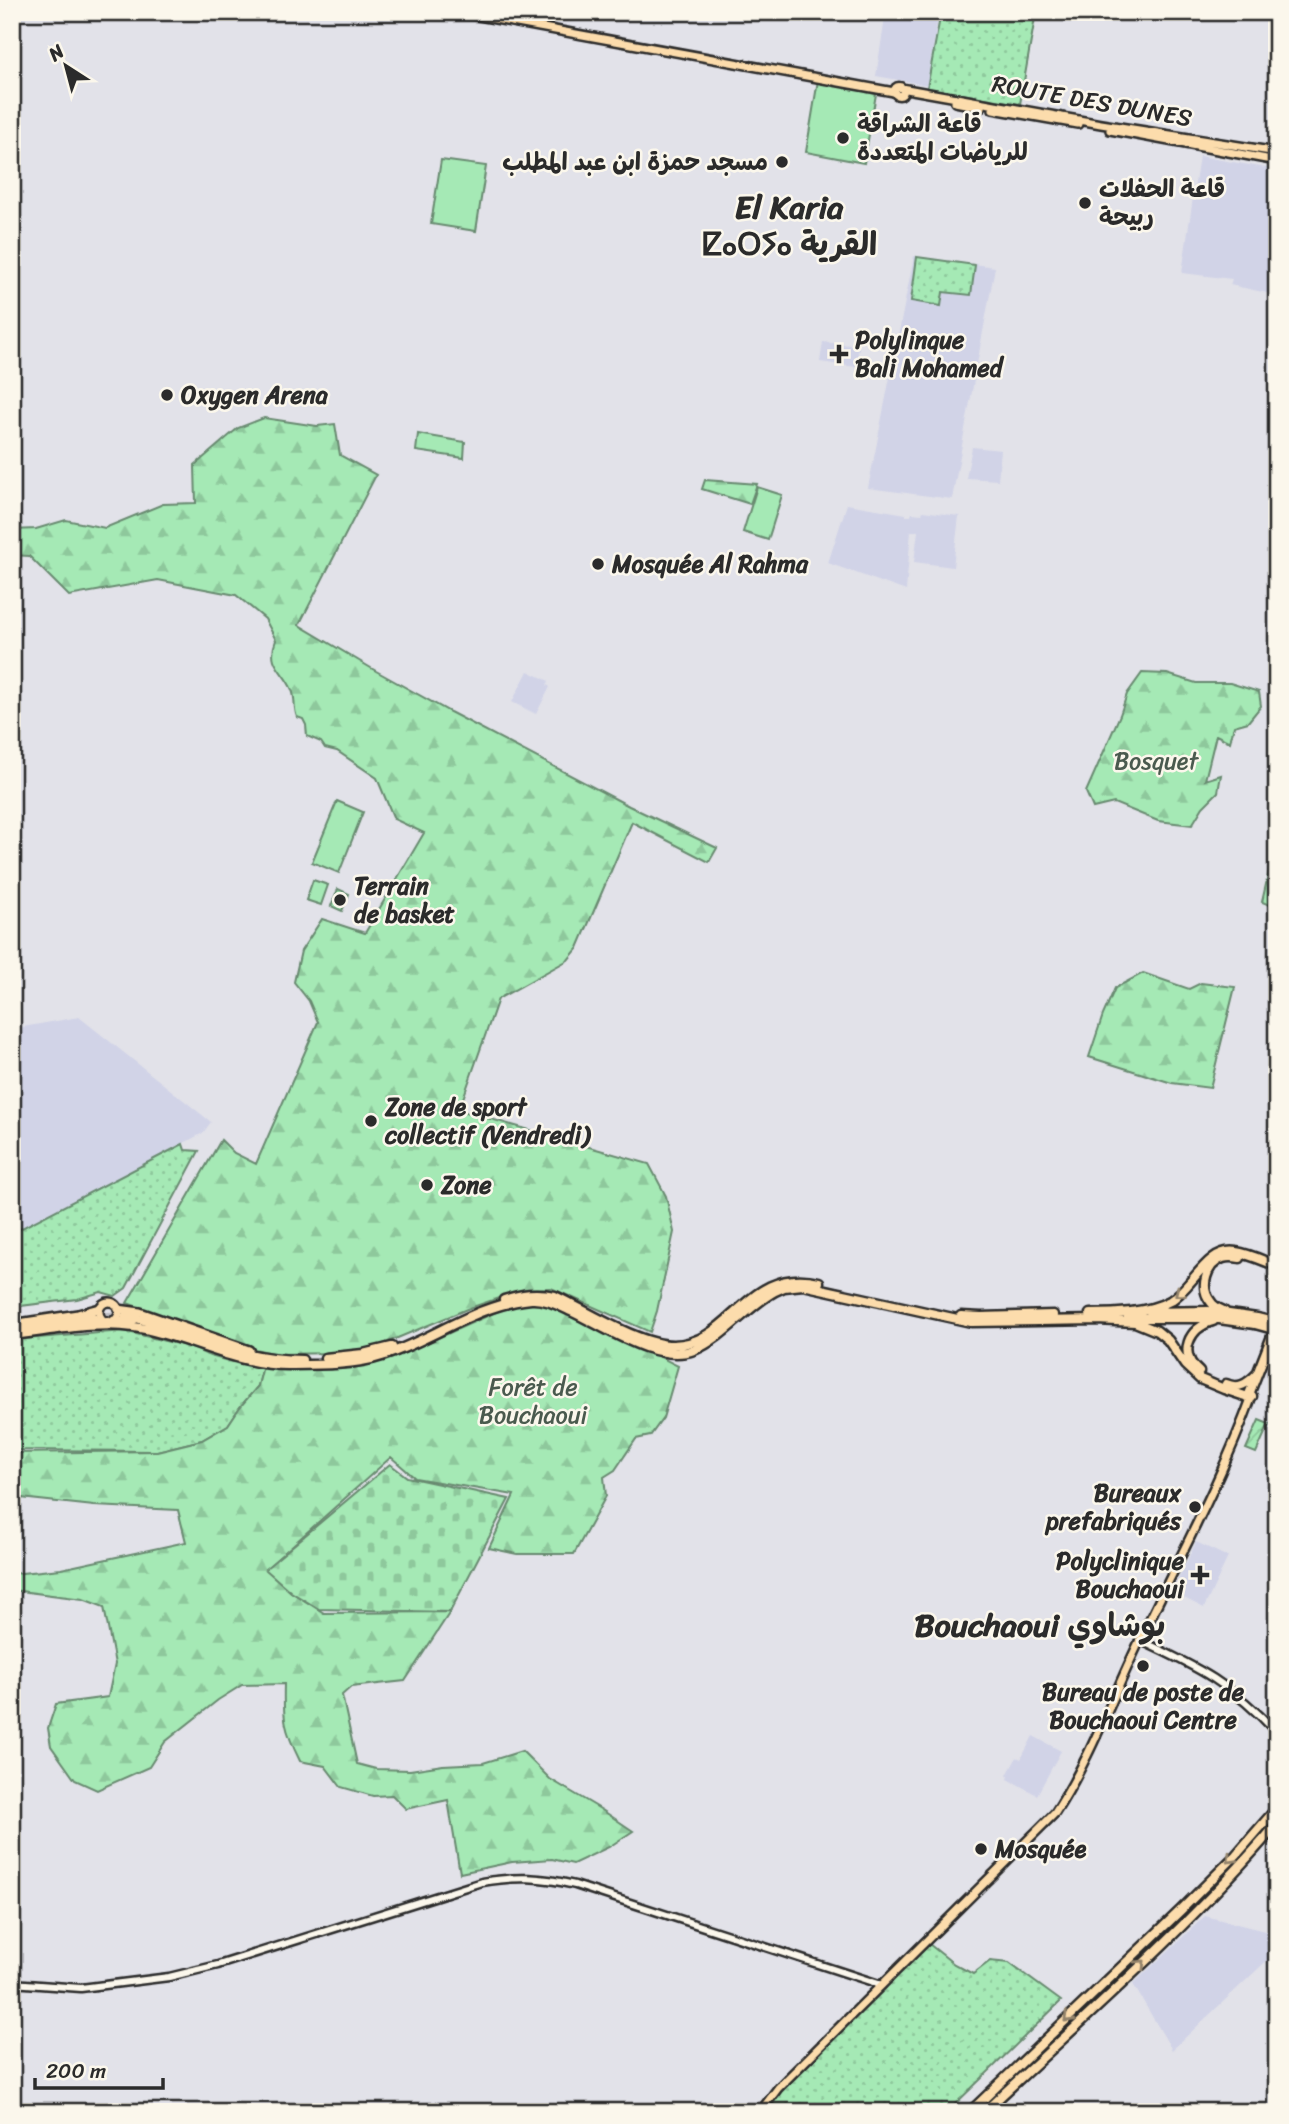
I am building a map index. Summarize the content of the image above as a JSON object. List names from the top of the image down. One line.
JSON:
{"streets":{"main road":["ROUTE DES DUNES"]},"districts":["El Karia ⵇⴰⵔⵢⴰ القرية","Bouchaoui بوشاوي"],"parks":["Bosquet","Forêt de Bouchaoui"],"places":{"other":["قاعة الشراقة للرياضات المتعددة","مسجد حمزة ابن عبد المطلب","قاعة الحفلات ربيحة","Oxygen Arena","Mosquée Al Rahma","Terrain de basket","Zone de sport collectif (Vendredi)","Zone","Bureaux prefabriqués","Bureau de poste de Bouchaoui Centre","Mosquée"],"health":["Polylinque Bali Mohamed","Polyclinique Bouchaoui"]},"scale_bar":"200 m","north":"top left"}
